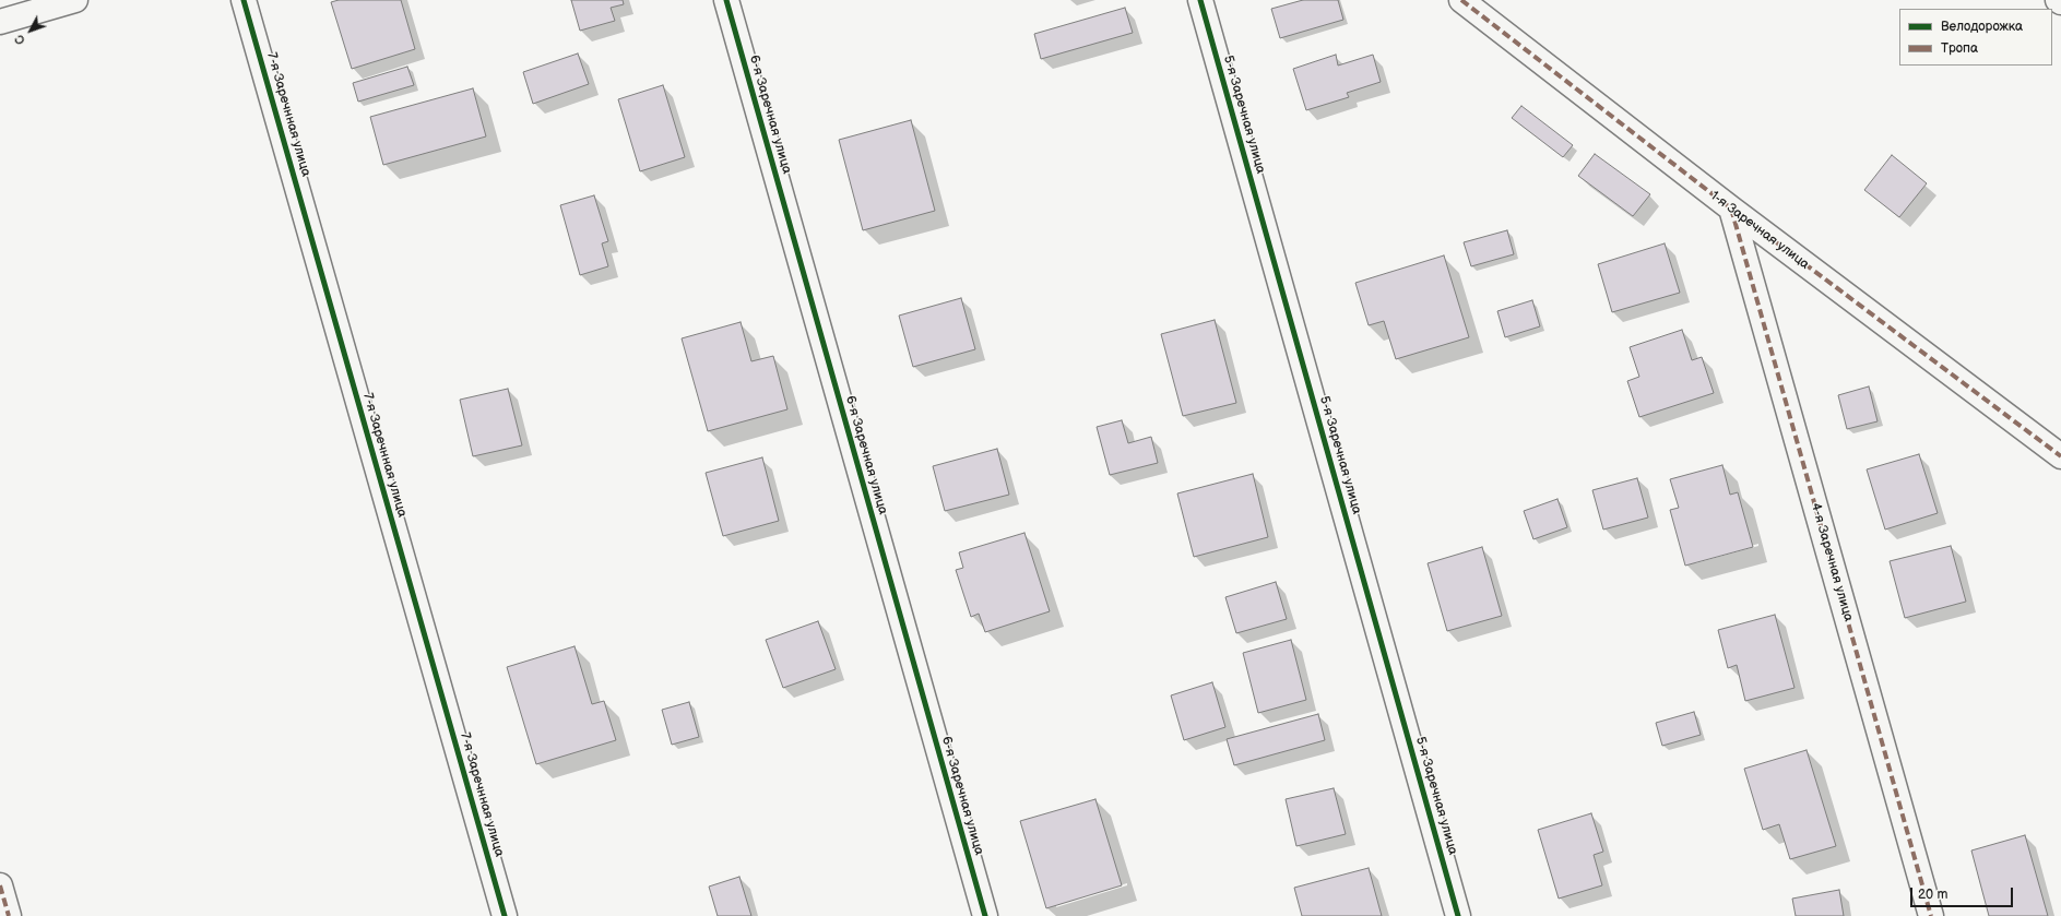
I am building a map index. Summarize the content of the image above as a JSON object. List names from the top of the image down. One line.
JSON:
{"streets":{"street":["7-я Заречнная улица","6-я Заречная улица","5-я Заречная улица","1-я Заречная улица","4-я Заречная улица"]},"crossings":[["1-я Заречная улица","4-я Заречная улица"]],"legend":["Велодорожка","Тропа"],"scale_bar":"20 m","north":"bottom left"}
